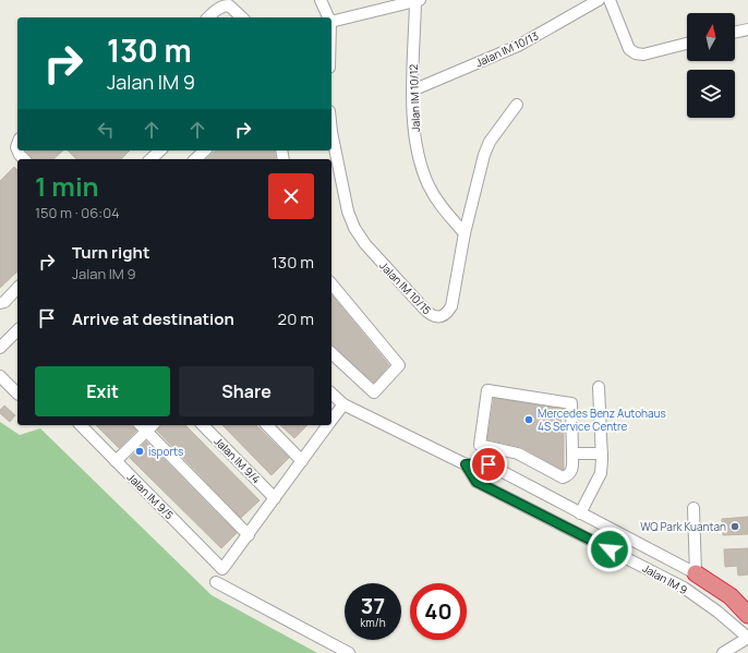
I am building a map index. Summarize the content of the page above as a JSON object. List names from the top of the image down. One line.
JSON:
{"streets":{"street":["Jalan IM 10/13","Jalan IM 10/12","Jalan IM 10/15","Jalan IM 9/4","Jalan IM 9/5","Jalan IM 9"]},"crossings":[["Jalan IM 10/13","Jalan IM 10/12"],["Jalan IM 10/12","Jalan IM 10/15"]],"places":["Mercedes Benz Autohaus 4S Service Centre","isports","WQ Park Kuantan"],"north":"top","page":{"turn":["130 m","Jalan IM 9"],"heading":["1 min","150 m · 06:04"],"list":[{"name":"Turn right","note":"Jalan IM 9","value":"130 m"},{"name":"Arrive at destination","value":"20 m"}],"buttons":["Exit","Share"],"speed":"37 km/h","limit":"40"}}
